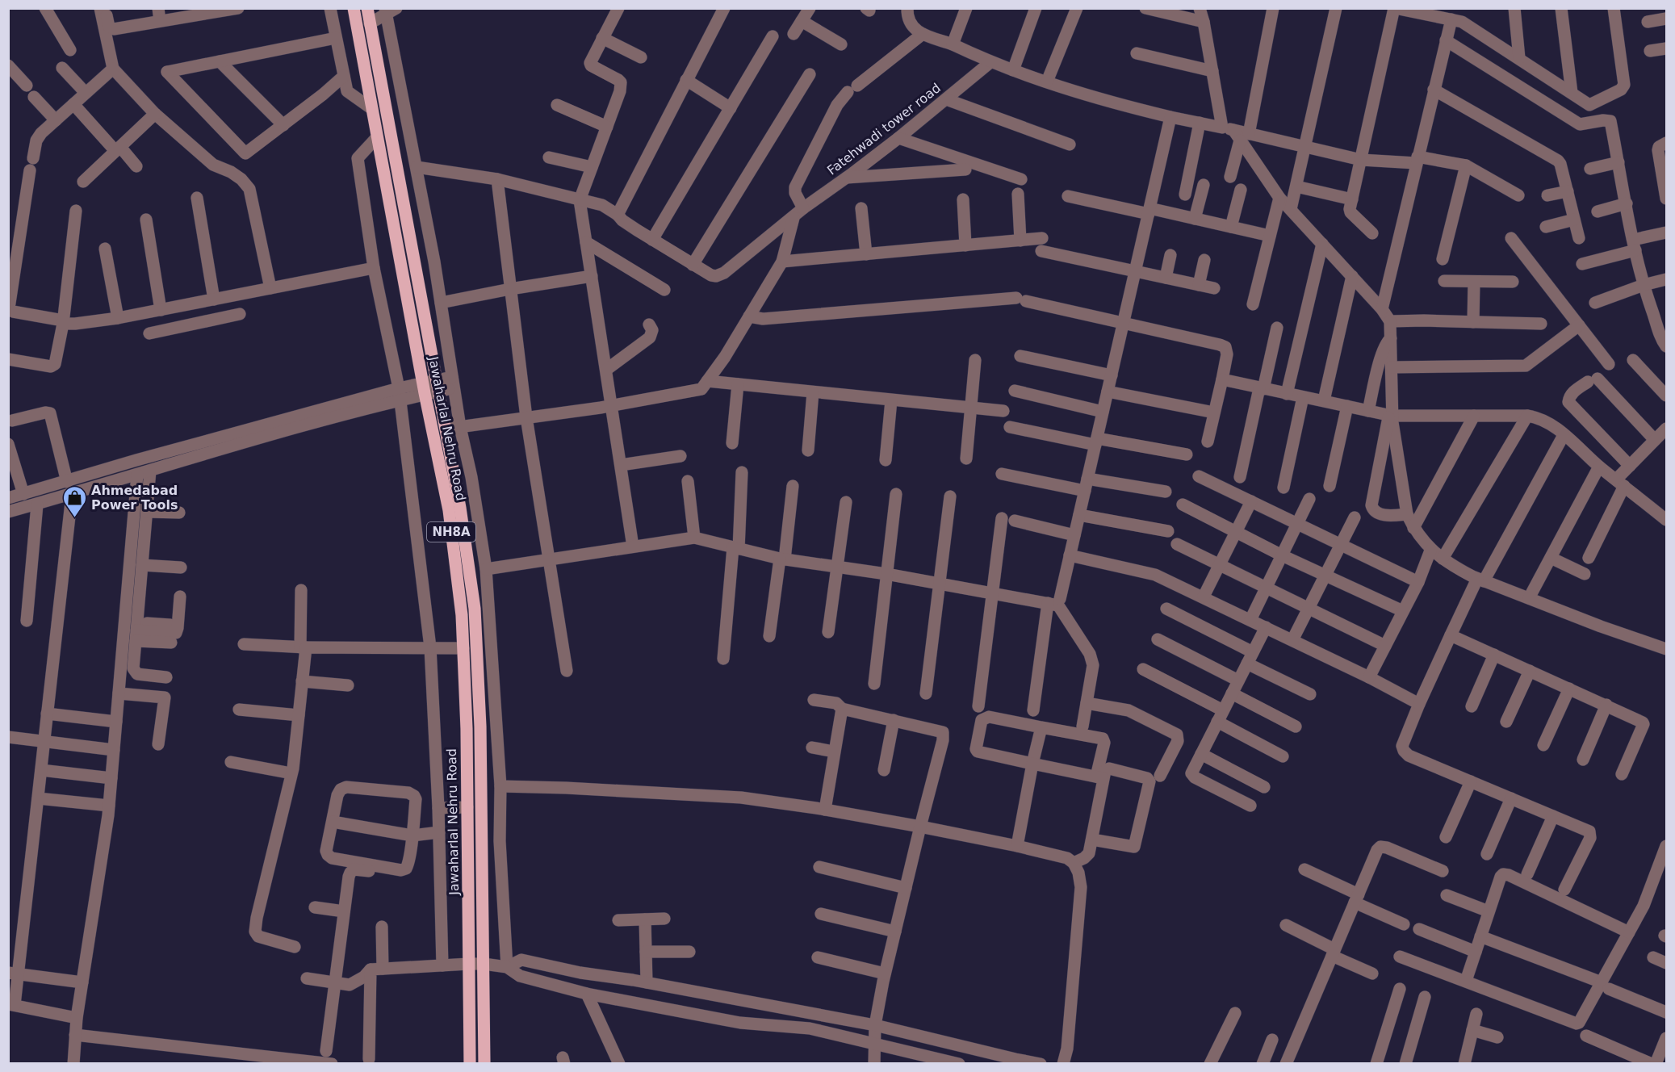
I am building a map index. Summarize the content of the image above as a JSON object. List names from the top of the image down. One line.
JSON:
{"streets":{"main road":["Jawaharlal Nehru Road","NH8A"],"street":["Fatehwadi tower road"]},"places":{"shop":["Ahmedabad Power Tools"]}}
